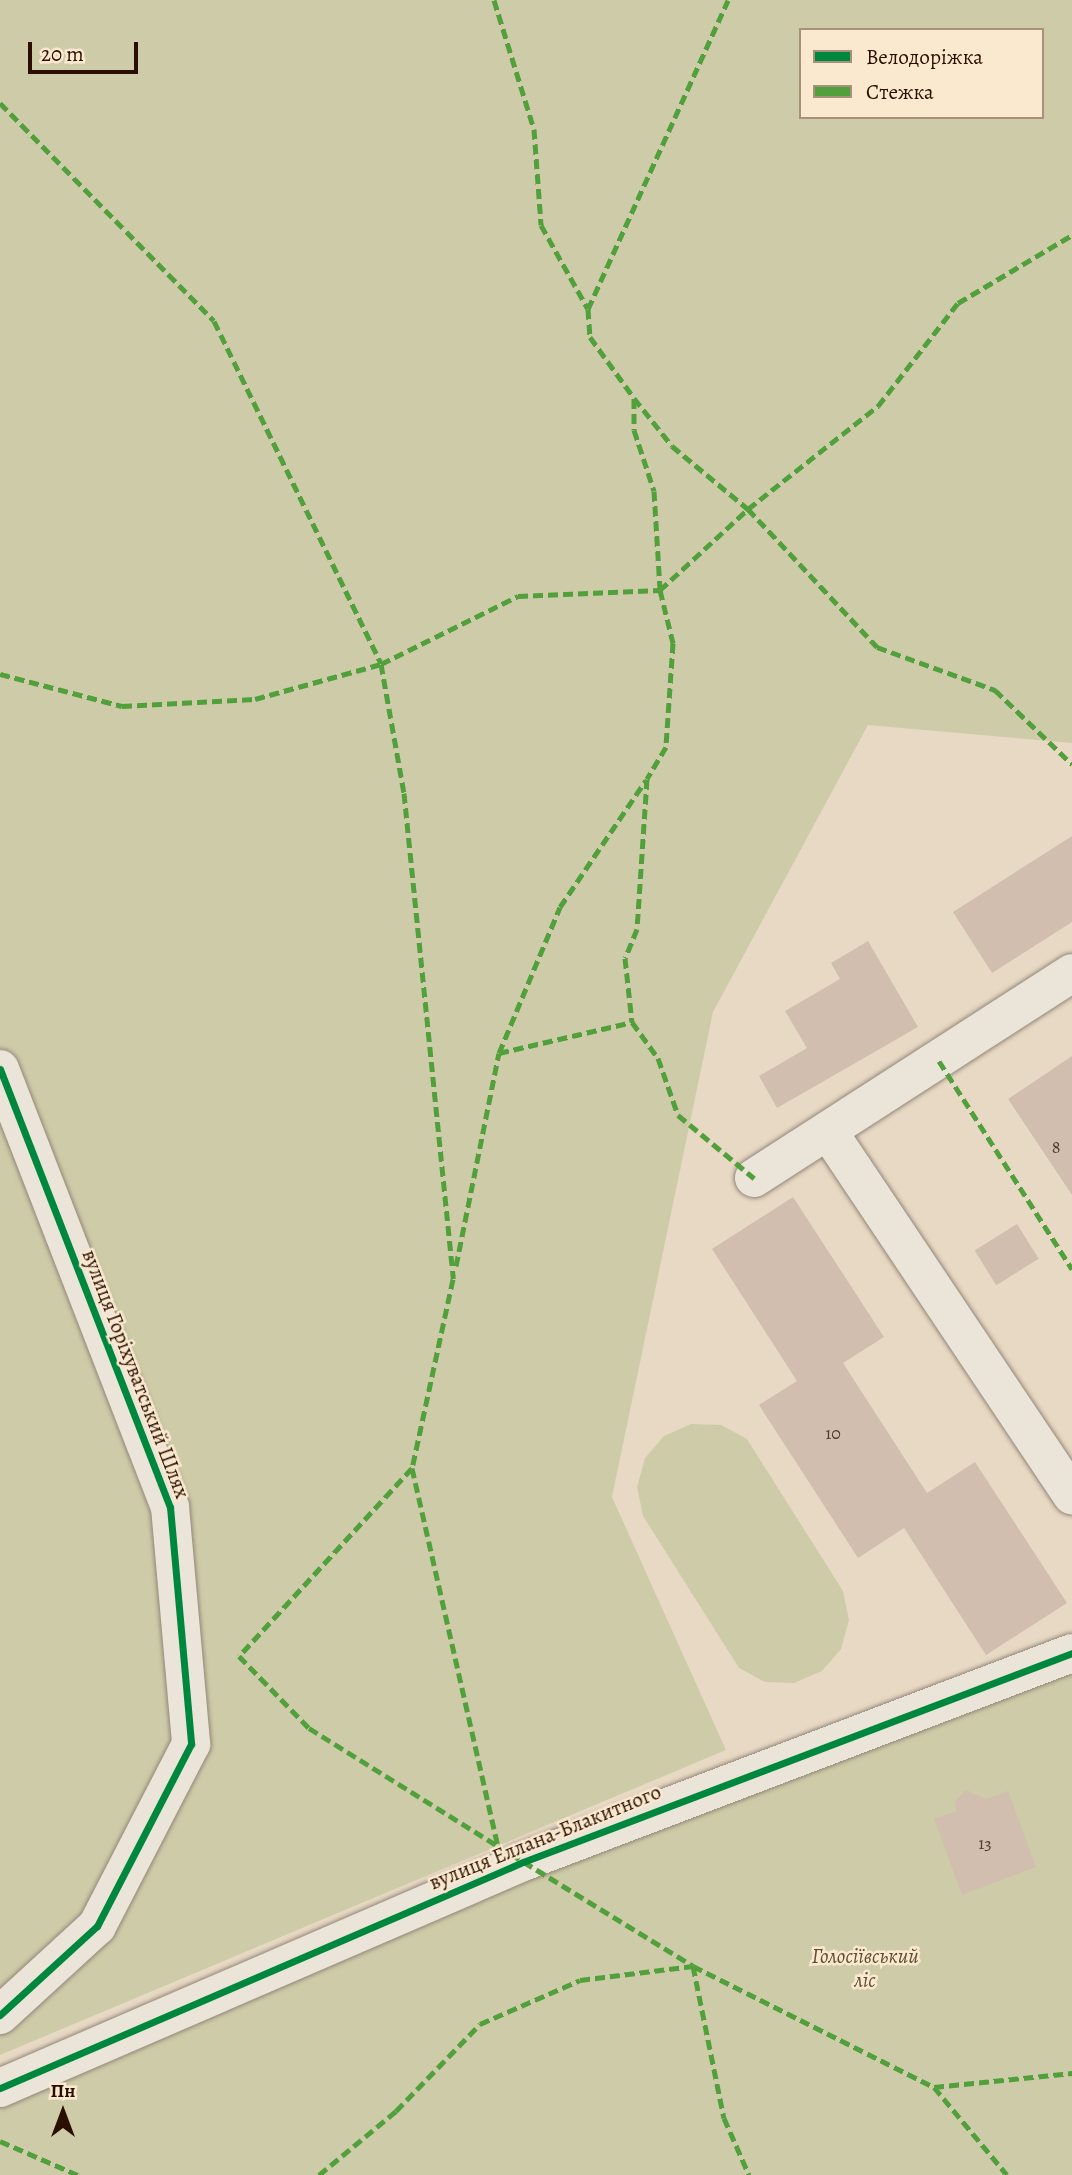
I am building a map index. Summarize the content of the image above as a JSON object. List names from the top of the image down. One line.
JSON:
{"streets":{"street":["вулиця Горіхуватський Шлях","вулиця Еллана-Блакитного"]},"parks":["Голосіївський ліс"],"house_numbers":["8","10","13"],"legend":["Велодоріжка","Стежка"],"scale_bar":"20 m","north":"top"}
